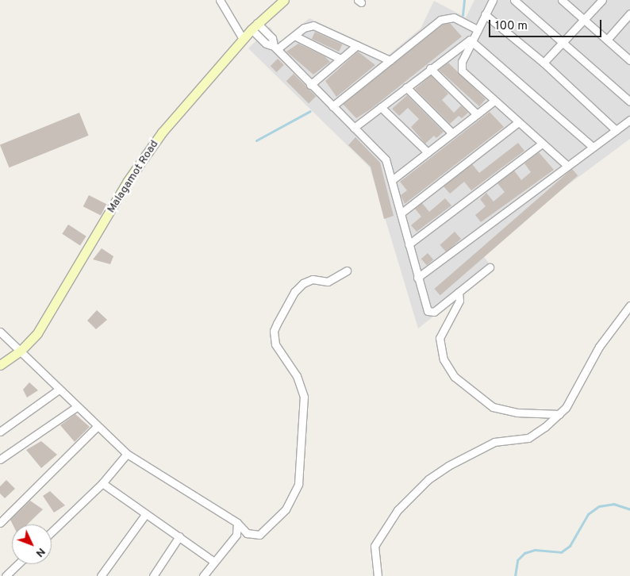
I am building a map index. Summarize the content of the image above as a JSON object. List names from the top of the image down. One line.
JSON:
{"streets":{"street":["Malagamot Road"]},"scale_bar":"100 m","north":"bottom right"}
